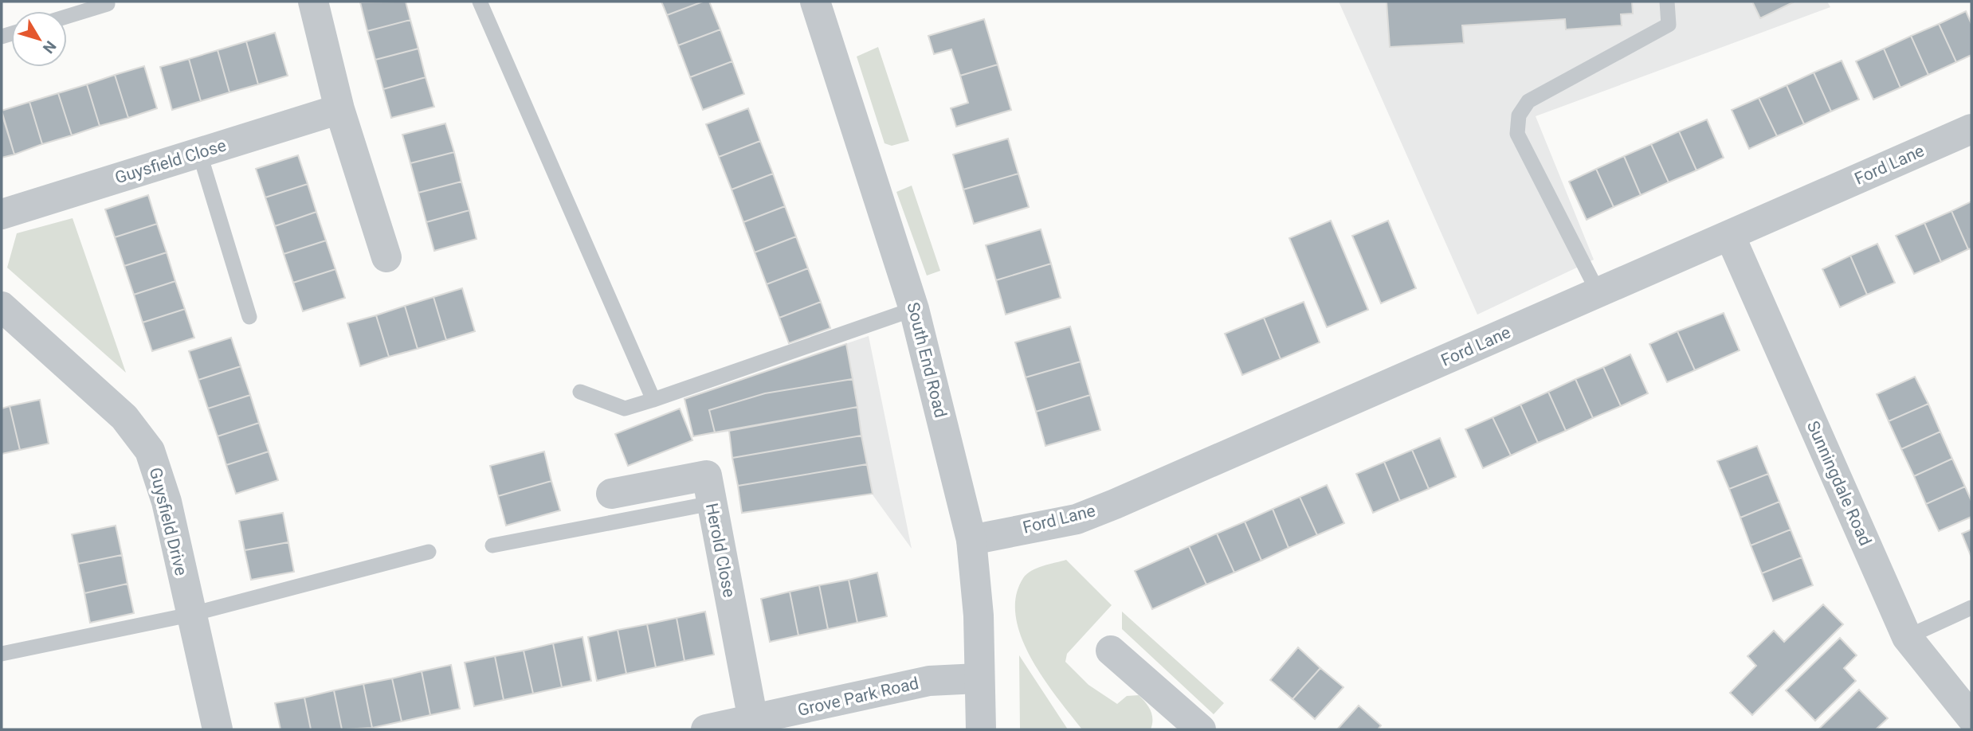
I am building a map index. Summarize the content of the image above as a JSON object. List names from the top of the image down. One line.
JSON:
{"streets":{"street":["Guysfield Close","Ford Lane","South End Road","Sunningdale Road","Guysfield Drive","Herold Close","Grove Park Road"]},"crossings":[["Ford Lane","South End Road"],["Ford Lane","Sunningdale Road"],["South End Road","Grove Park Road"],["Herold Close","Grove Park Road"]],"north":"bottom right"}
